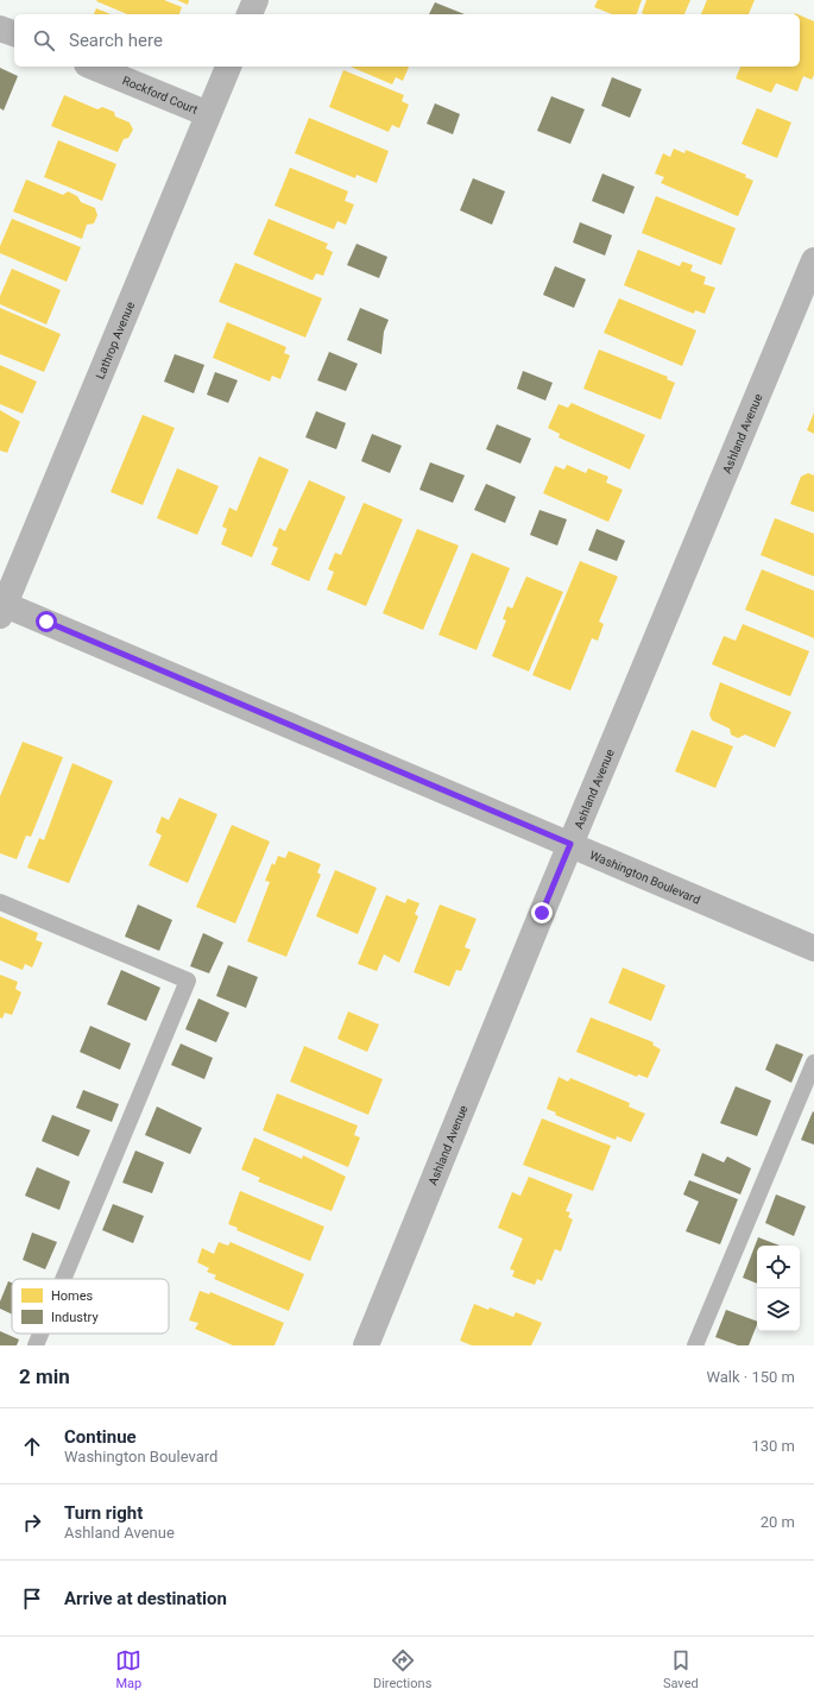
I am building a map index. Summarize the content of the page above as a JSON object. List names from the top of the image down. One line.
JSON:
{"streets":{"street":["Rockford Court","Lathrop Avenue","Ashland Avenue","Washington Boulevard"]},"crossings":[["Rockford Court","Lathrop Avenue"],["Lathrop Avenue","Washington Boulevard"],["Ashland Avenue","Washington Boulevard"]],"legend":["Homes","Industry"],"page":{"search":"Search here","heading":["2 min","Walk · 150 m"],"list":[["Continue","Washington Boulevard","130 m"],["Turn right","Ashland Avenue","20 m"],"Arrive at destination"],"nav":["Map","Directions","Saved"]}}
